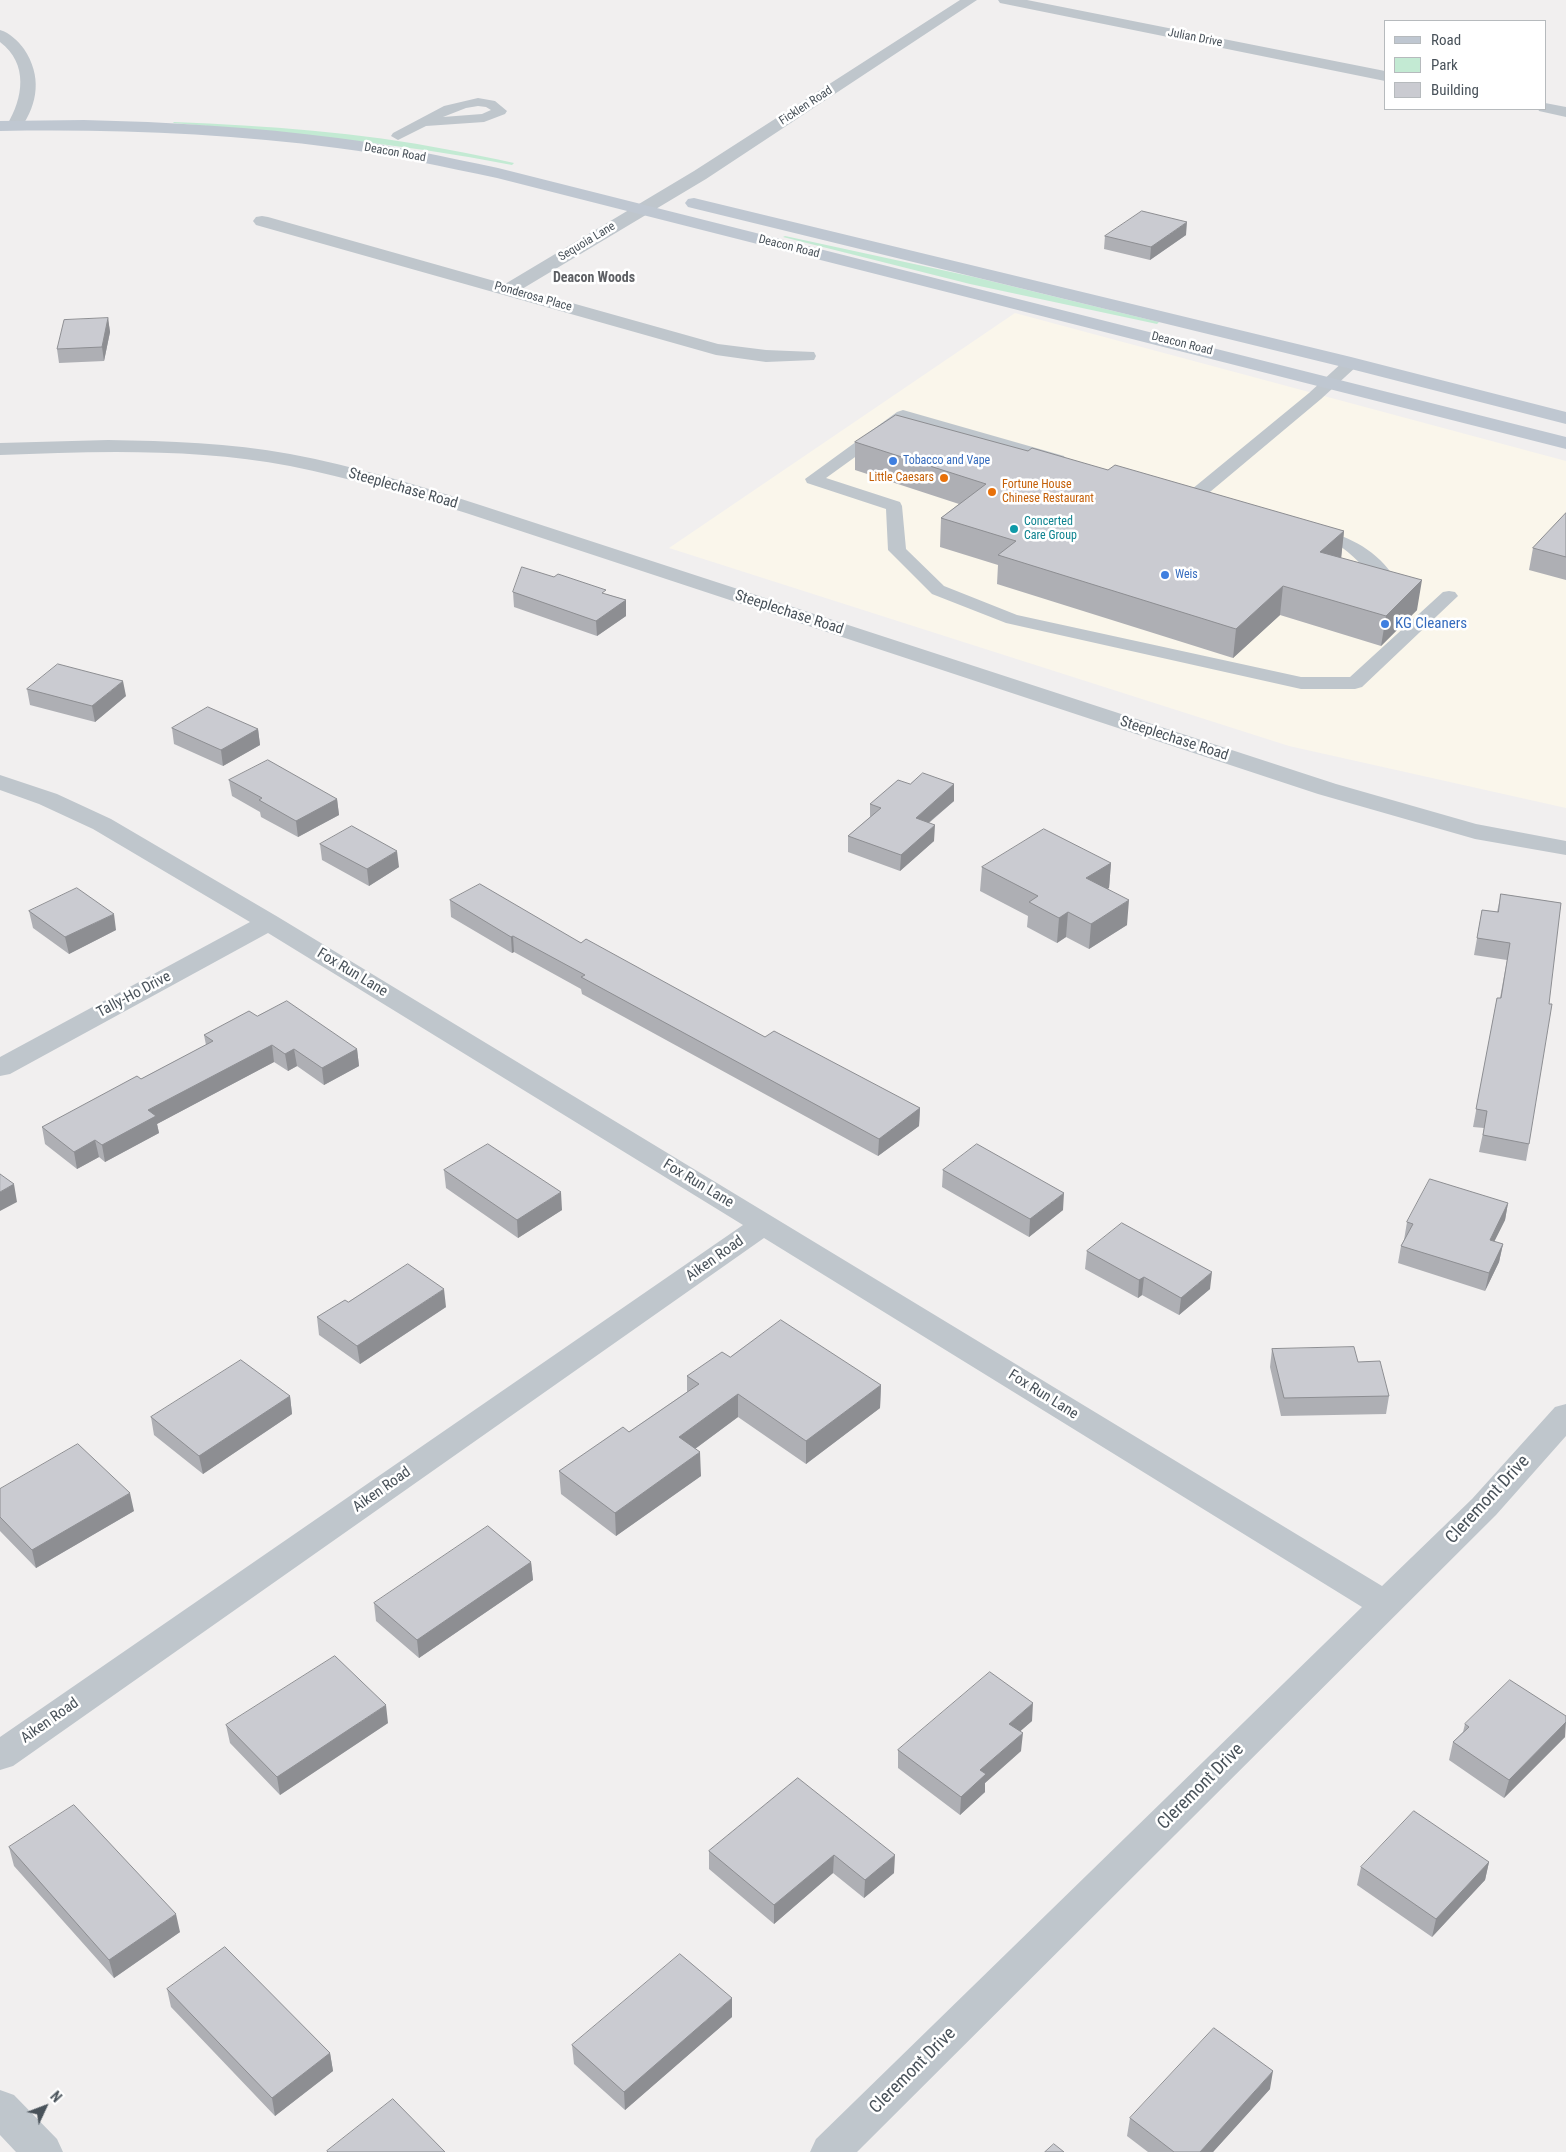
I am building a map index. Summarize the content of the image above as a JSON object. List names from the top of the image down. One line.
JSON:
{"streets":{"main road":["Deacon Road"],"street":["Julian Drive","Ficklen Road","Sequoia Lane","Ponderosa Place","Steeplechase Road","Fox Run Lane","Tally-Ho Drive","Aiken Road","Cleremont Drive"]},"crossings":[["Ficklen Road","Deacon Road"],["Ficklen Road","Sequoia Lane"],["Deacon Road","Sequoia Lane"],["Sequoia Lane","Ponderosa Place"],["Fox Run Lane","Tally-Ho Drive"],["Fox Run Lane","Aiken Road"],["Fox Run Lane","Cleremont Drive"]],"districts":["Deacon Woods"],"places":["Tobacco and Vape","Little Caesars","Fortune House Chinese Restaurant","Concerted Care Group","Weis","KG Cleaners"],"legend":["Road","Park","Building"],"north":"top right"}
